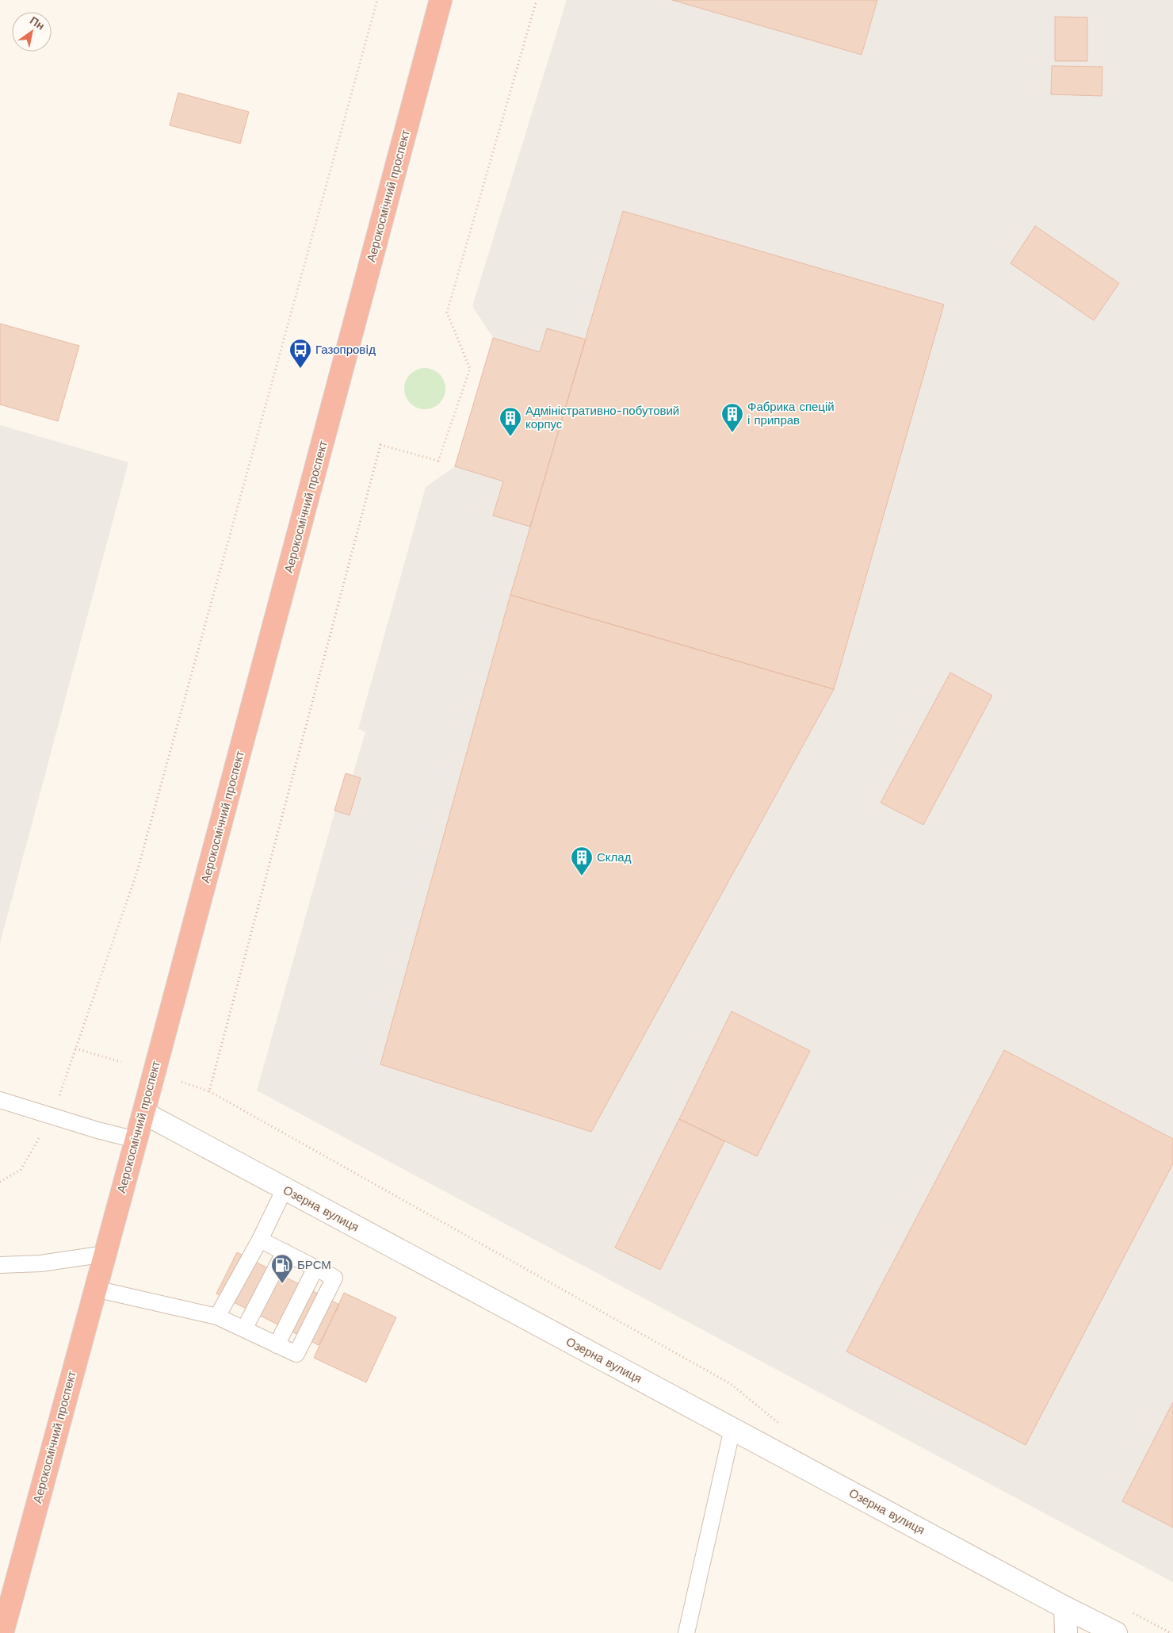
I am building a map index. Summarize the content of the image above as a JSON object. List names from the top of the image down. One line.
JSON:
{"streets":{"highway":["Аерокосмічний проспект"],"street":["Озерна вулиця"]},"crossings":[["Аерокосмічний проспект","Озерна вулиця"]],"places":{"bus stop":["Газопровiд"],"building":["Фабрика спецій і приправ","Адміністративно-побутовий корпус","Склад"],"fuel station":["БРСМ"]},"north":"top right"}
